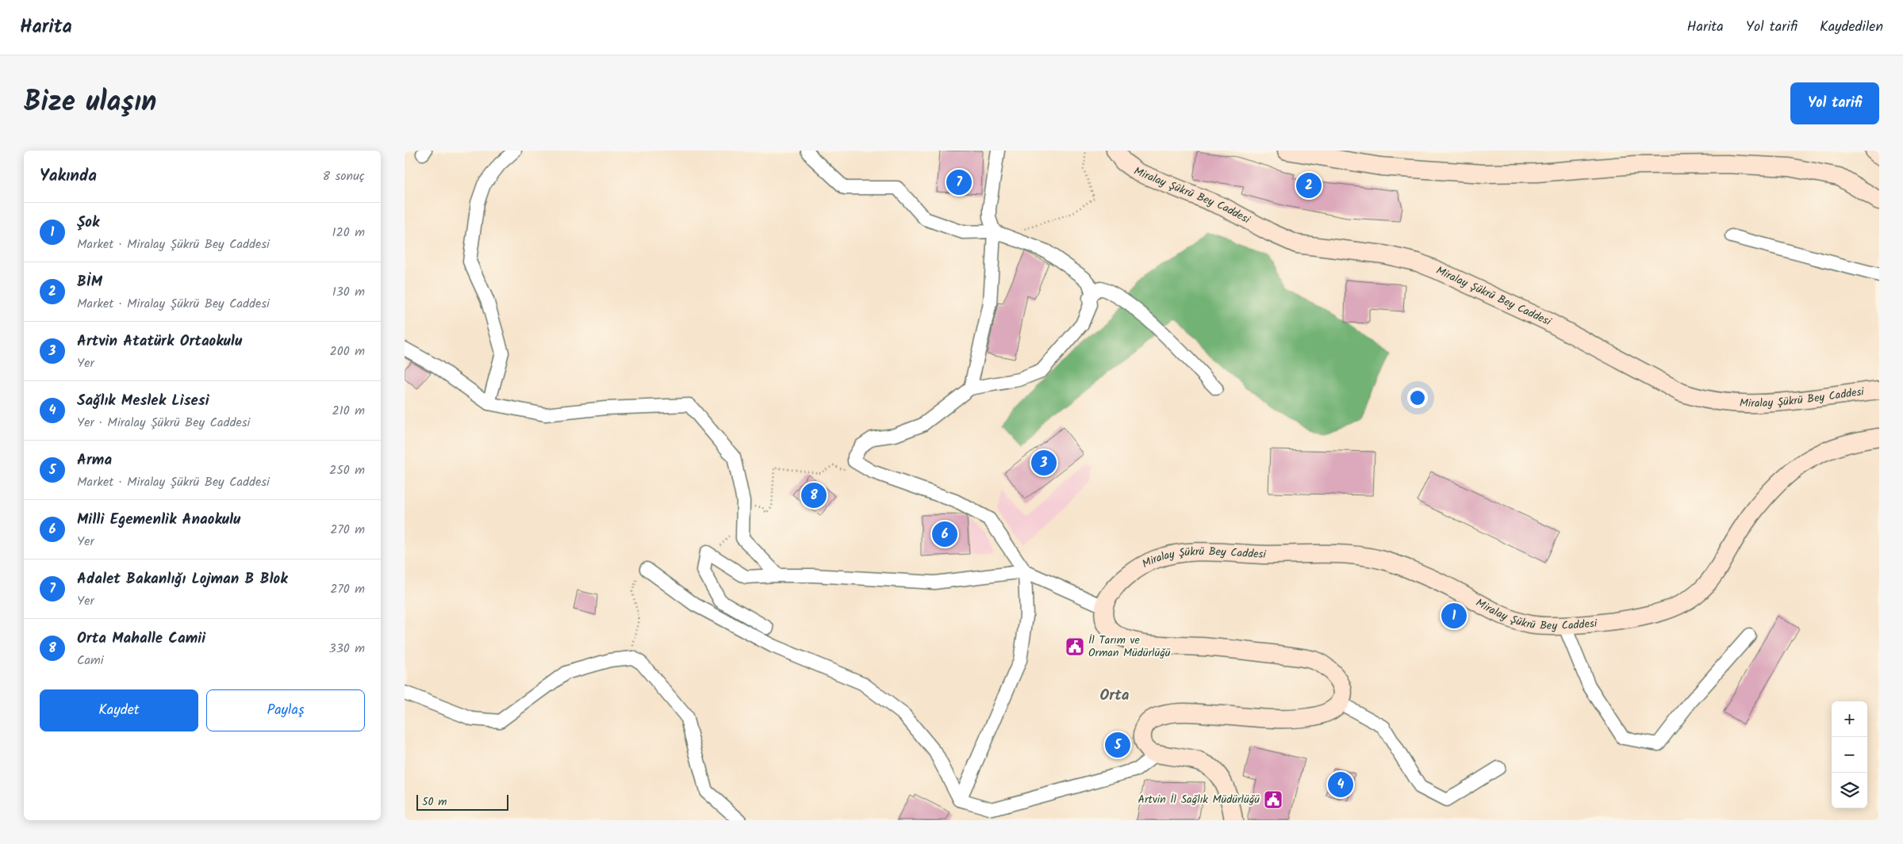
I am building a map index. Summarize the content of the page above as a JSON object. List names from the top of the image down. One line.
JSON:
{"streets":{"main road":["Miralay Şükrü Bey Caddesi"]},"districts":["Orta"],"places":{"public building":["İl Tarım ve Orman Müdürlüğü","Artvin İl Sağlık Müdürlüğü"]},"scale_bar":"50 m","page":{"header":"Harita","nav":["Harita","Yol tarifi","Kaydedilen"],"title":"Bize ulaşın","buttons":["Yol tarifi",["Kaydet","Paylaş"]],"heading":["Yakında","8 sonuç"],"pins":["7","2","3","8","6","1","5","4"],"list":[{"mark":"1","name":"Şok","note":"Market · Miralay Şükrü Bey Caddesi","value":"120 m"},{"mark":"2","name":"BİM","note":"Market · Miralay Şükrü Bey Caddesi","value":"130 m"},{"mark":"3","name":"Artvin Atatürk Ortaokulu","note":"Yer","value":"200 m"},{"mark":"4","name":"Sağlık Meslek Lisesi","note":"Yer · Miralay Şükrü Bey Caddesi","value":"210 m"},{"mark":"5","name":"Arma","note":"Market · Miralay Şükrü Bey Caddesi","value":"250 m"},{"mark":"6","name":"Milli Egemenlik Anaokulu","note":"Yer","value":"270 m"},{"mark":"7","name":"Adalet Bakanlığı Lojman B Blok","note":"Yer","value":"270 m"},{"mark":"8","name":"Orta Mahalle Camii","note":"Cami","value":"330 m"}],"map_buttons":["+","−"],"scale":"50 m"}}
